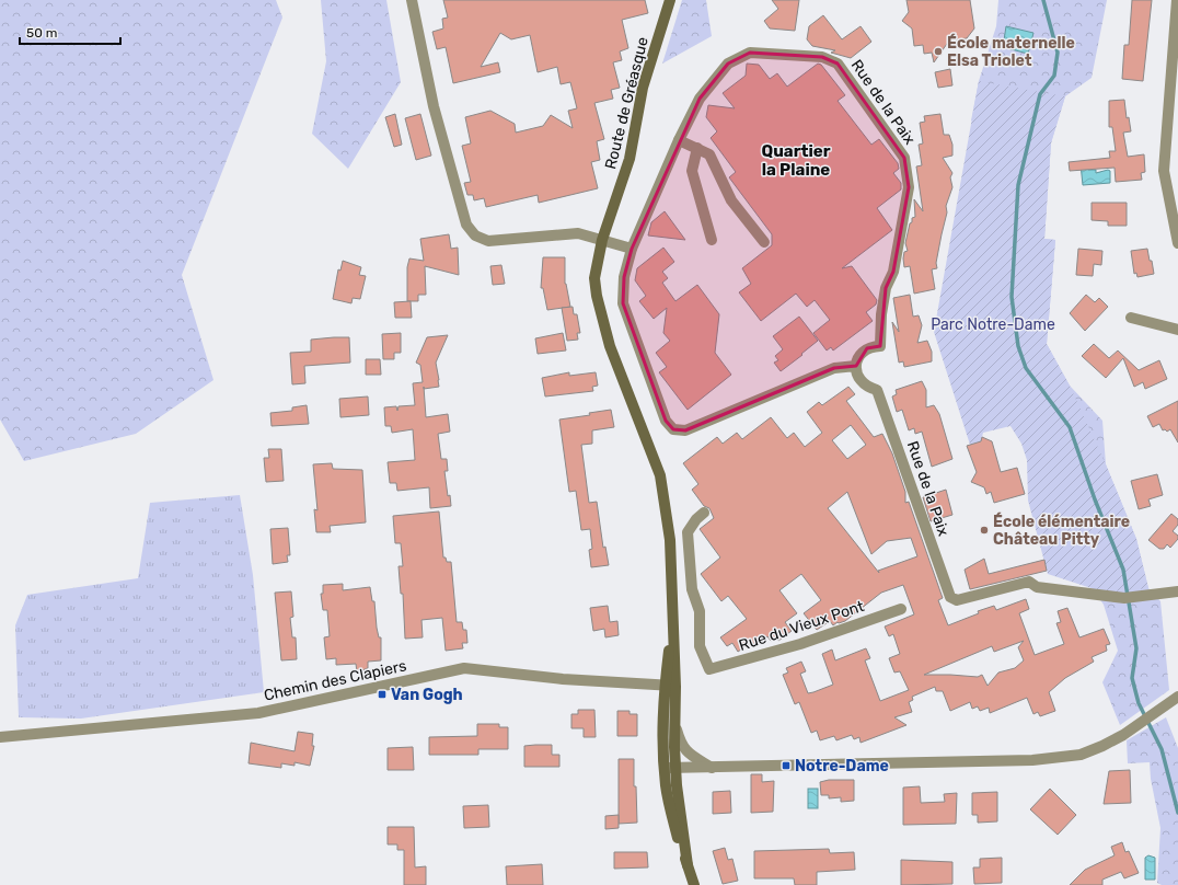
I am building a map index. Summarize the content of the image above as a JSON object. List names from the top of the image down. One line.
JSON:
{"streets":{"street":["Rue de la Paix","Route de Gréasque","Rue du Vieux Pont","Chemin des Clapiers"]},"crossings":[["Route de Gréasque","Chemin des Clapiers"]],"districts":["Quartier la Plaine"],"parks":["Parc Notre-Dame"],"places":{"other":["École maternelle Elsa Triolet","École élémentaire Château Pitty"],"transit":["Van Gogh","Notre-Dame"]},"scale_bar":"50 m"}
